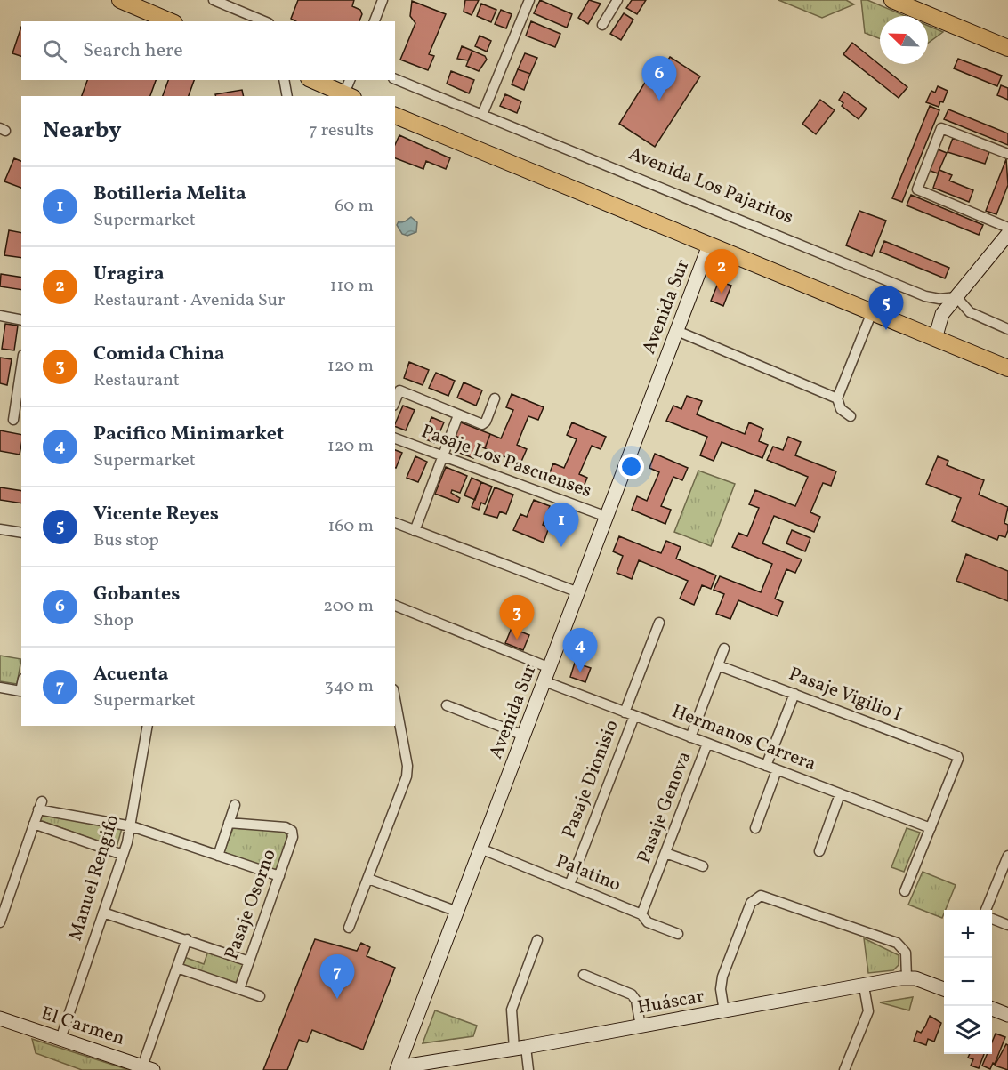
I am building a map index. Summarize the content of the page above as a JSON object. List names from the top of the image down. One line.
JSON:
{"streets":{"street":["Avenida Los Pajaritos","Avenida Sur","Pasaje Los Pascuenses","Pasaje Vigilio I","Hermanos Carrera","Pasaje Dionisio","Pasaje Genova","Palatino","Manuel Rengifo","Pasaje Osorno","Huáscar","El Carmen"]},"crossings":[["Avenida Sur","Pasaje Los Pascuenses"],["Avenida Sur","Hermanos Carrera"],["Avenida Sur","Palatino"],["Avenida Sur","Huáscar"],["Pasaje Vigilio I","Hermanos Carrera"],["Hermanos Carrera","Pasaje Dionisio"],["Hermanos Carrera","Pasaje Genova"],["Pasaje Dionisio","Palatino"],["Pasaje Genova","Palatino"],["Manuel Rengifo","El Carmen"]],"north":"top left","page":{"search":"Search here","pins":["6","2","5","1","3","4","7"],"heading":["Nearby","7 results"],"list":[{"mark":"1","name":"Botilleria Melita","note":"Supermarket","value":"60 m"},{"mark":"2","name":"Uragira","note":"Restaurant · Avenida Sur","value":"110 m"},{"mark":"3","name":"Comida China","note":"Restaurant","value":"120 m"},{"mark":"4","name":"Pacifico Minimarket","note":"Supermarket","value":"120 m"},{"mark":"5","name":"Vicente Reyes","note":"Bus stop","value":"160 m"},{"mark":"6","name":"Gobantes","note":"Shop","value":"200 m"},{"mark":"7","name":"Acuenta","note":"Supermarket","value":"340 m"}],"map_buttons":["+","−"]}}
